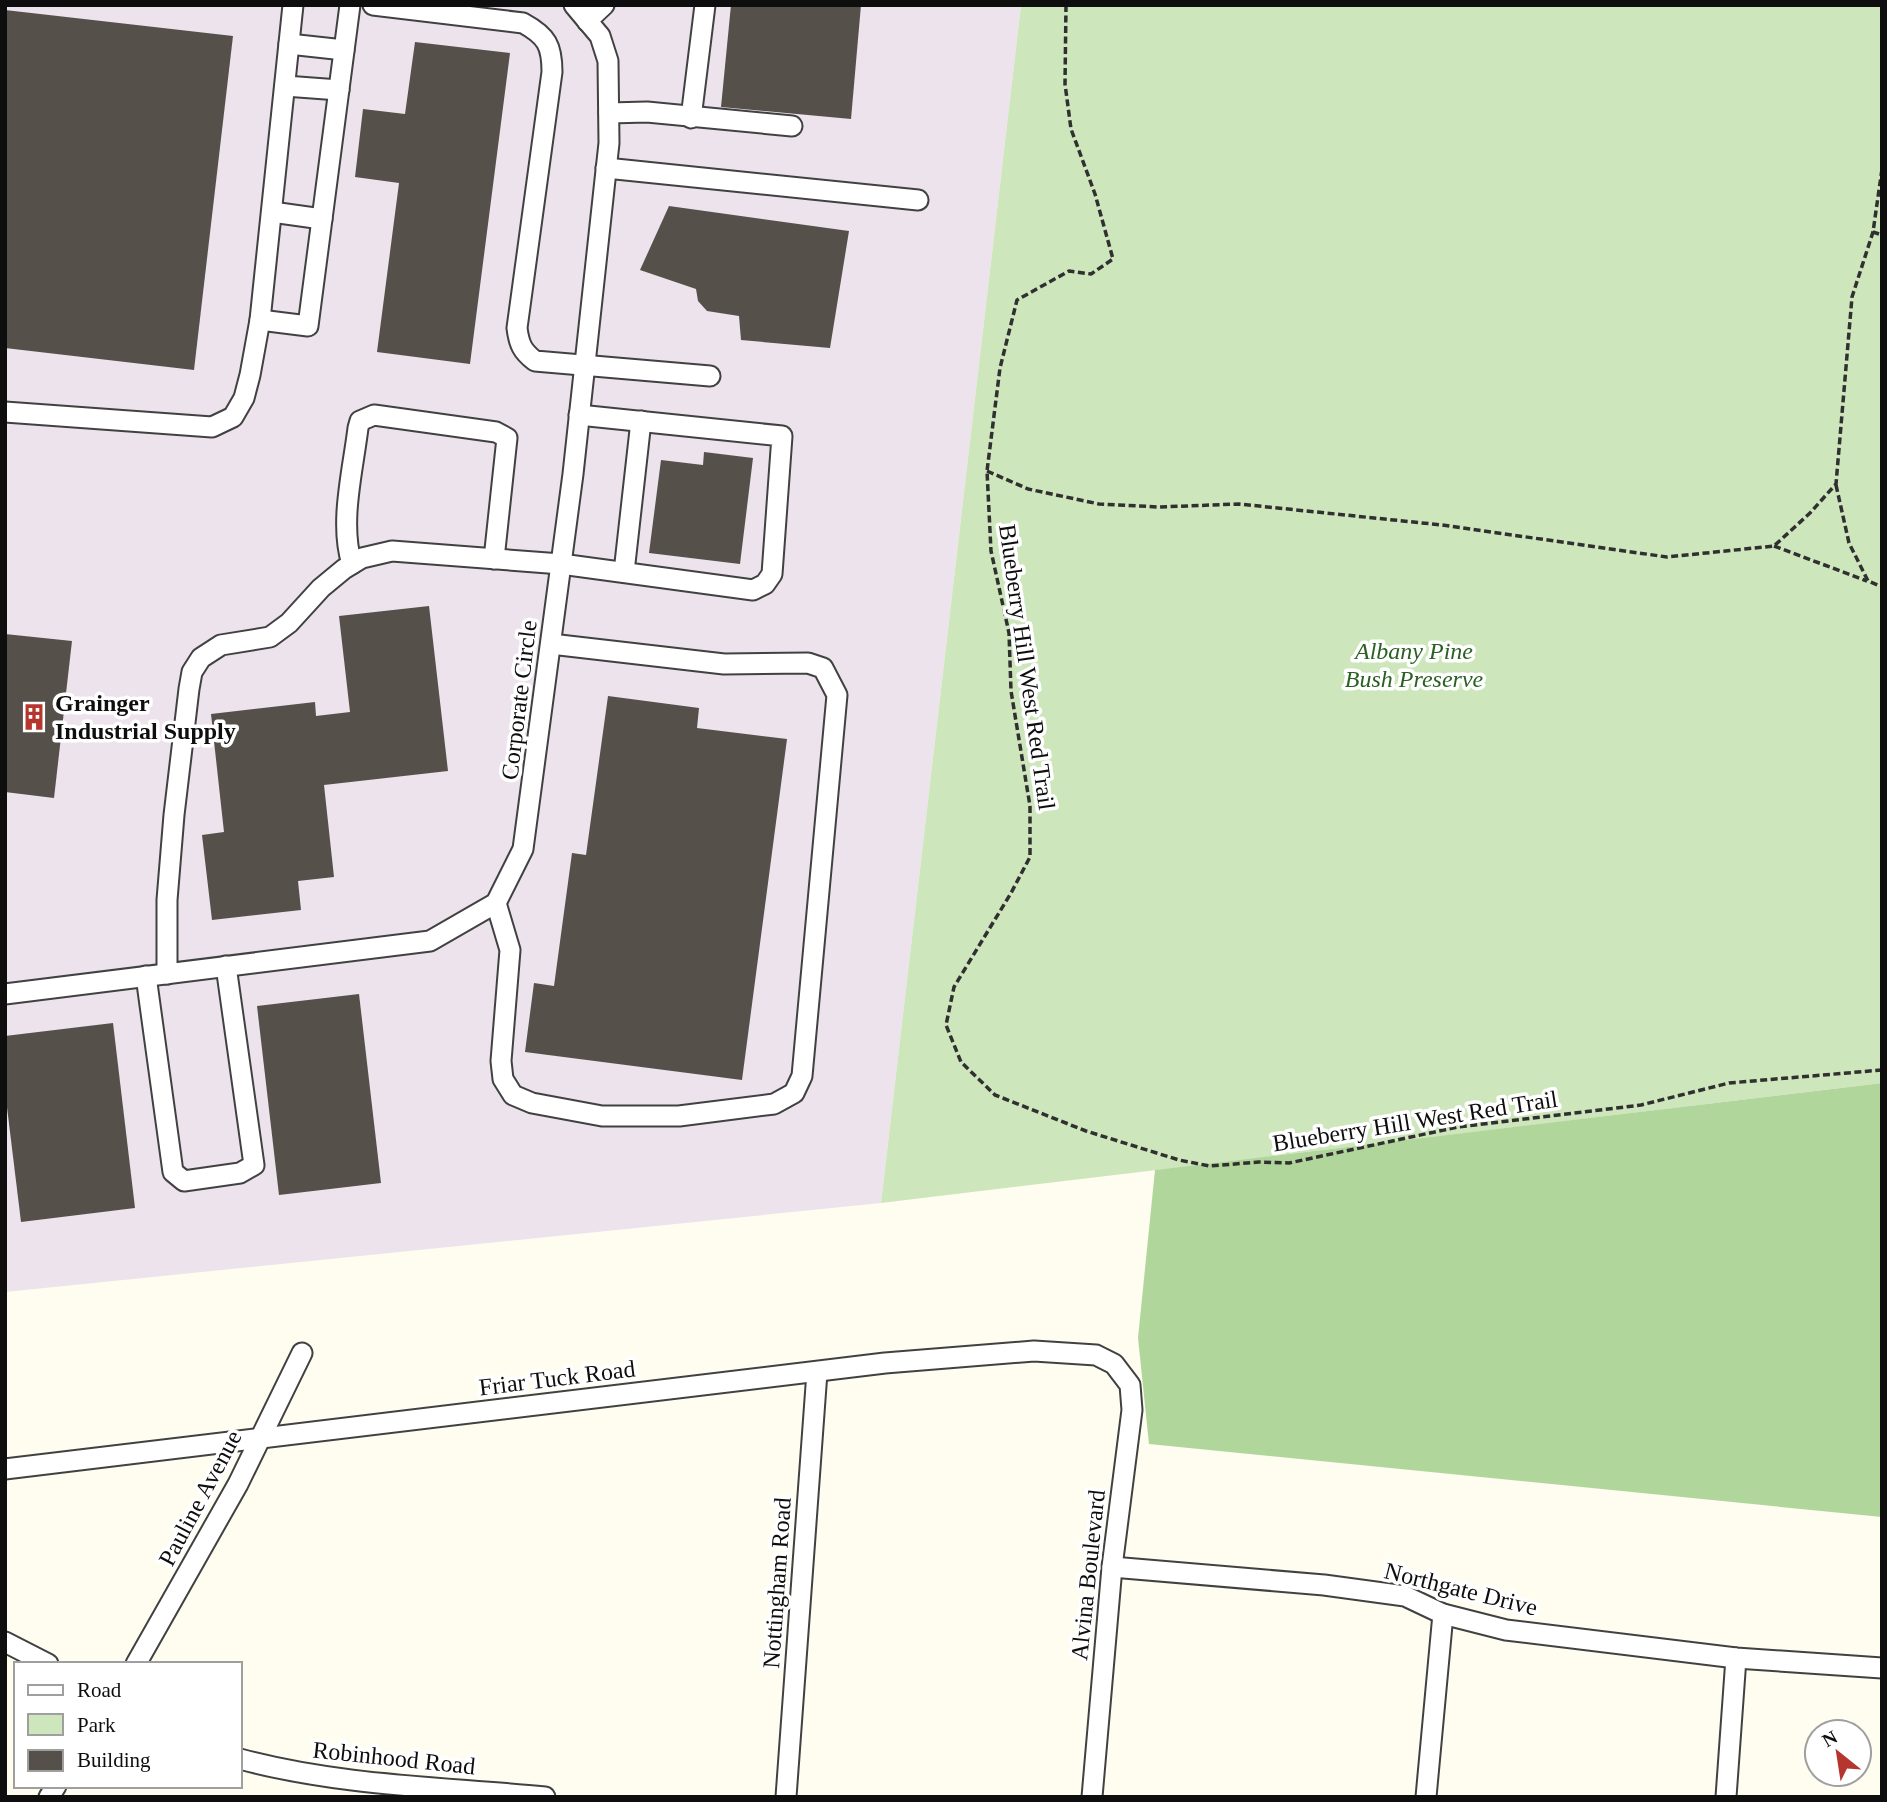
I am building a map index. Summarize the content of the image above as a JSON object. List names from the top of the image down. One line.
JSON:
{"streets":{"street":["Corporate Circle","Friar Tuck Road","Pauline Avenue","Alvina Boulevard","Nottingham Road","Northgate Drive","Robinhood Road"],"path":["Blueberry Hill West Red Trail"]},"crossings":[["Friar Tuck Road","Pauline Avenue"],["Friar Tuck Road","Alvina Boulevard"],["Friar Tuck Road","Nottingham Road"],["Alvina Boulevard","Northgate Drive"]],"parks":["Albany Pine Bush Preserve"],"places":{"building":["Grainger Industrial Supply"]},"legend":["Road","Park","Building"],"north":"top left"}
